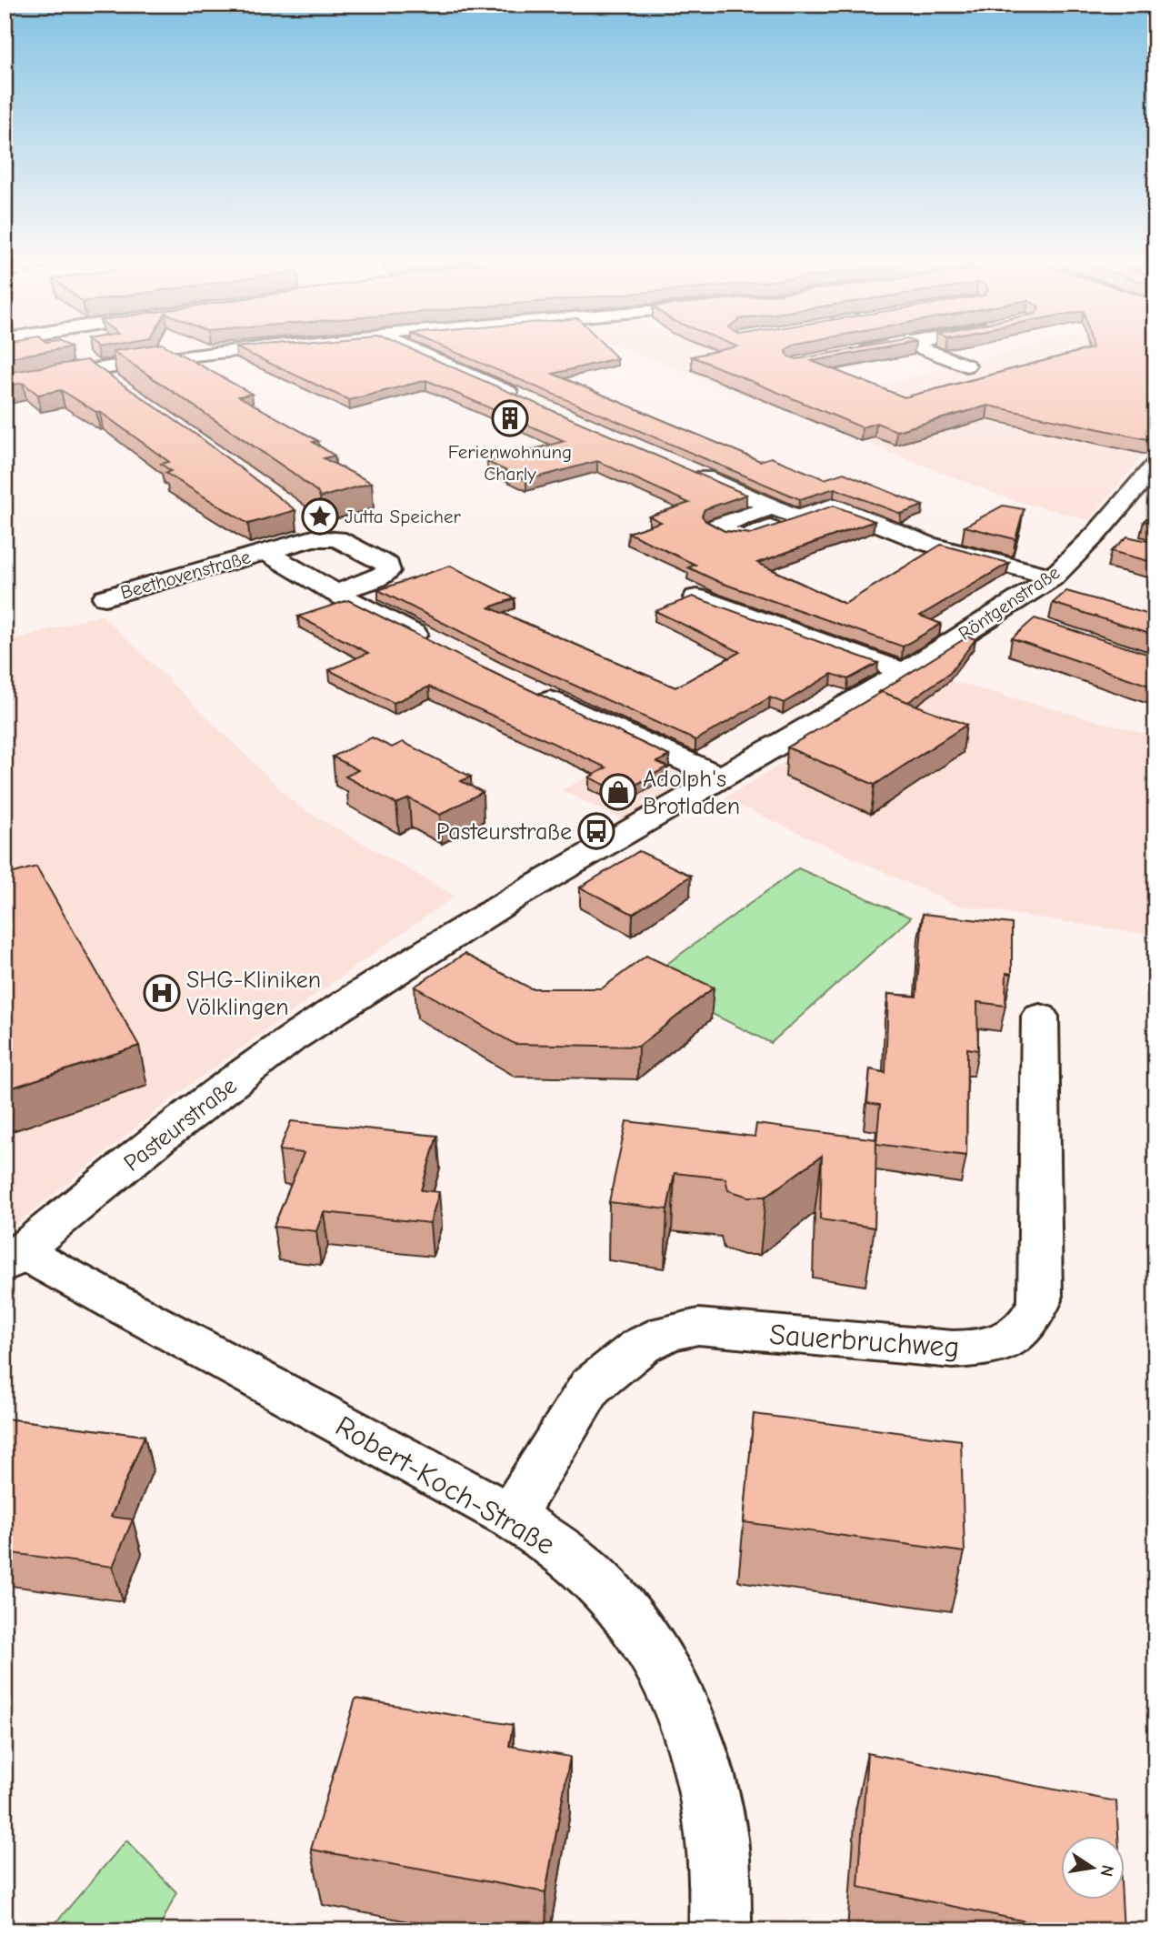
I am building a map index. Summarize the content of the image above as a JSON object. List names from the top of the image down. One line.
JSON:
{"streets":{"street":["Beethovenstraße","Röntgenstraße","Pasteurstraße","Sauerbruchweg","Robert-Koch-Straße"]},"crossings":[["Röntgenstraße","Pasteurstraße"],["Pasteurstraße","Robert-Koch-Straße"],["Sauerbruchweg","Robert-Koch-Straße"]],"places":{"building":["Ferienwohnung Charly"],"place":["Jutta Speicher"],"shop":["Adolph's Brotladen"],"bus stop":["Pasteurstraße"],"hospital":["SHG-Kliniken Völklingen"]},"north":"right"}
